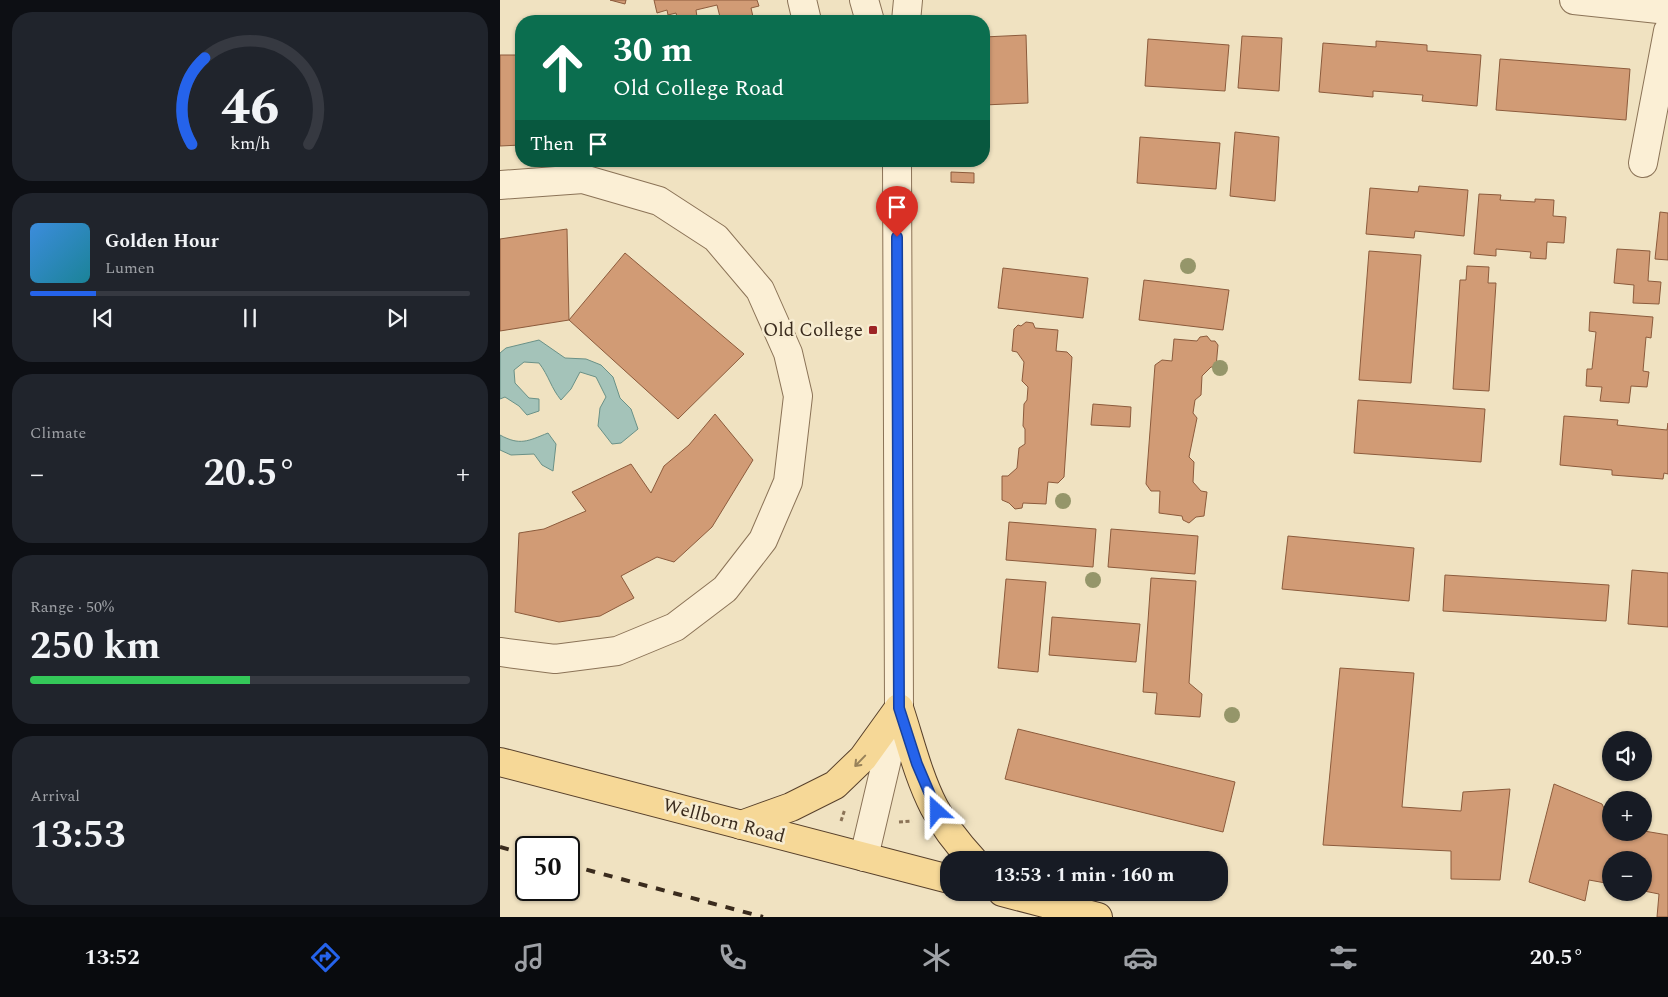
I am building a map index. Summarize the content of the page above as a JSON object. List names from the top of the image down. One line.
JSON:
{"streets":{"main road":["Wellborn Road"]},"places":{"transit":["Old College"]},"page":{"turn":["30 m","Old College Road"],"then":"Then","song":["Golden Hour","Lumen"],"tile":["Climate",["Range · 50%","250 km"],["Arrival","13:53"]],"heat":["−","20.5°","+"],"map_buttons":["+","−"],"limit":"50","trip":"13:53 · 1 min · 160 m","tabs":["13:52","20.5°"],"gauge":["46","km/h"]}}
